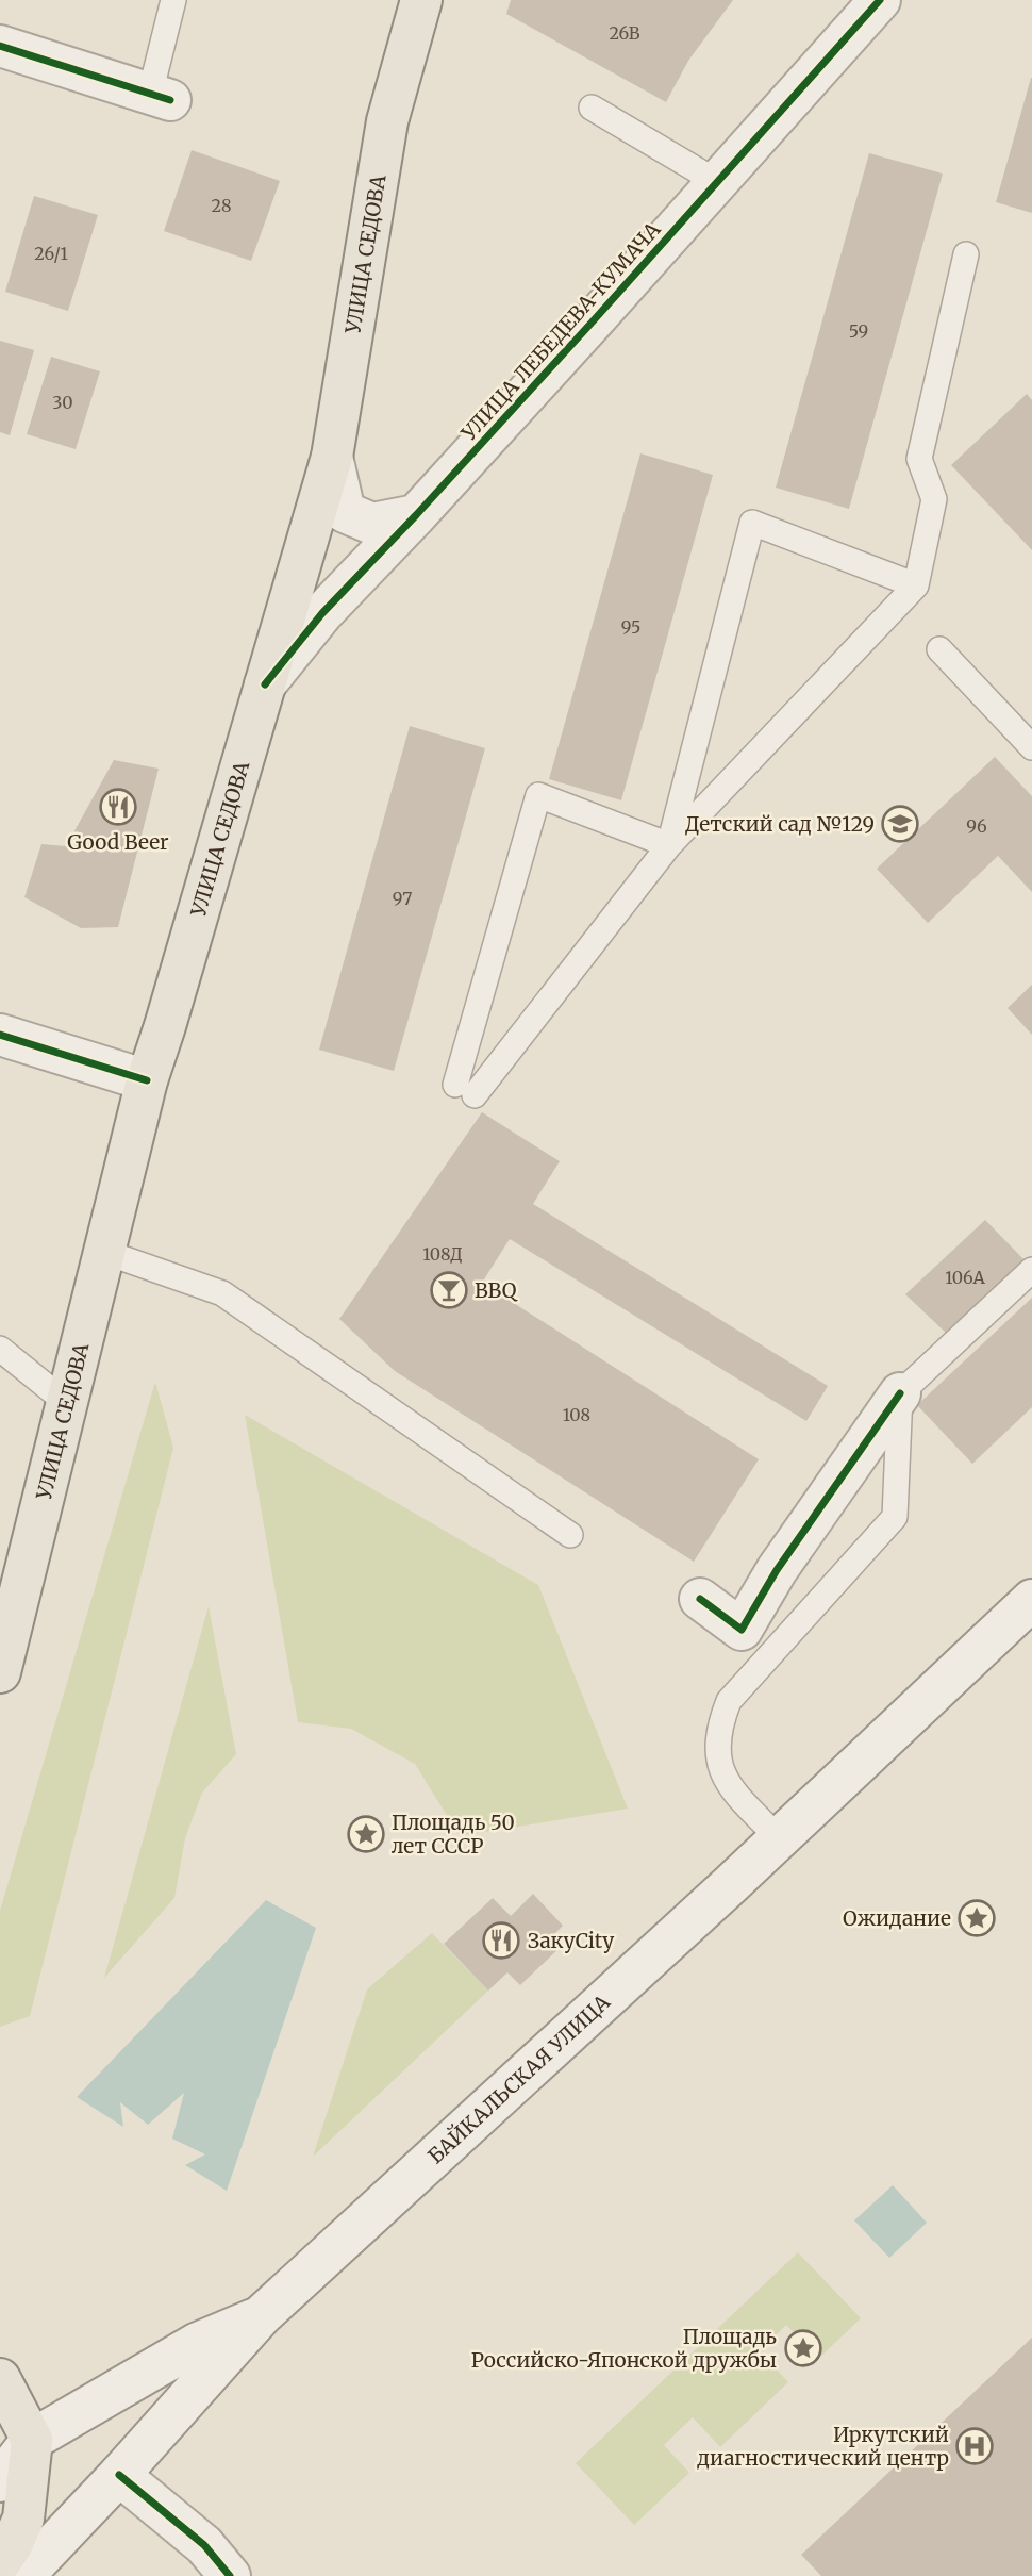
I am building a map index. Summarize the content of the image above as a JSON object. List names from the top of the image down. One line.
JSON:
{"streets":{"main road":["УЛИЦА СЕДОВА"],"street":["УЛИЦА ЛЕБЕДЕВА-КУМАЧА","БАЙКАЛЬСКАЯ УЛИЦА"]},"crossings":[["УЛИЦА СЕДОВА","УЛИЦА ЛЕБЕДЕВА-КУМАЧА"]],"places":{"restaurant":["Good Beer","ЗакуCity"],"school or university":["Детский сад №129"],"bar":["BBQ"],"place":["Площадь 50 лет СССР","Ожидание","Площадь Российско-Японской дружбы"],"hospital":["Иркутский диагностический центр"]},"house_numbers":["26В","28","26/1","59","30","95","96","97","108Д","106А","108"]}
